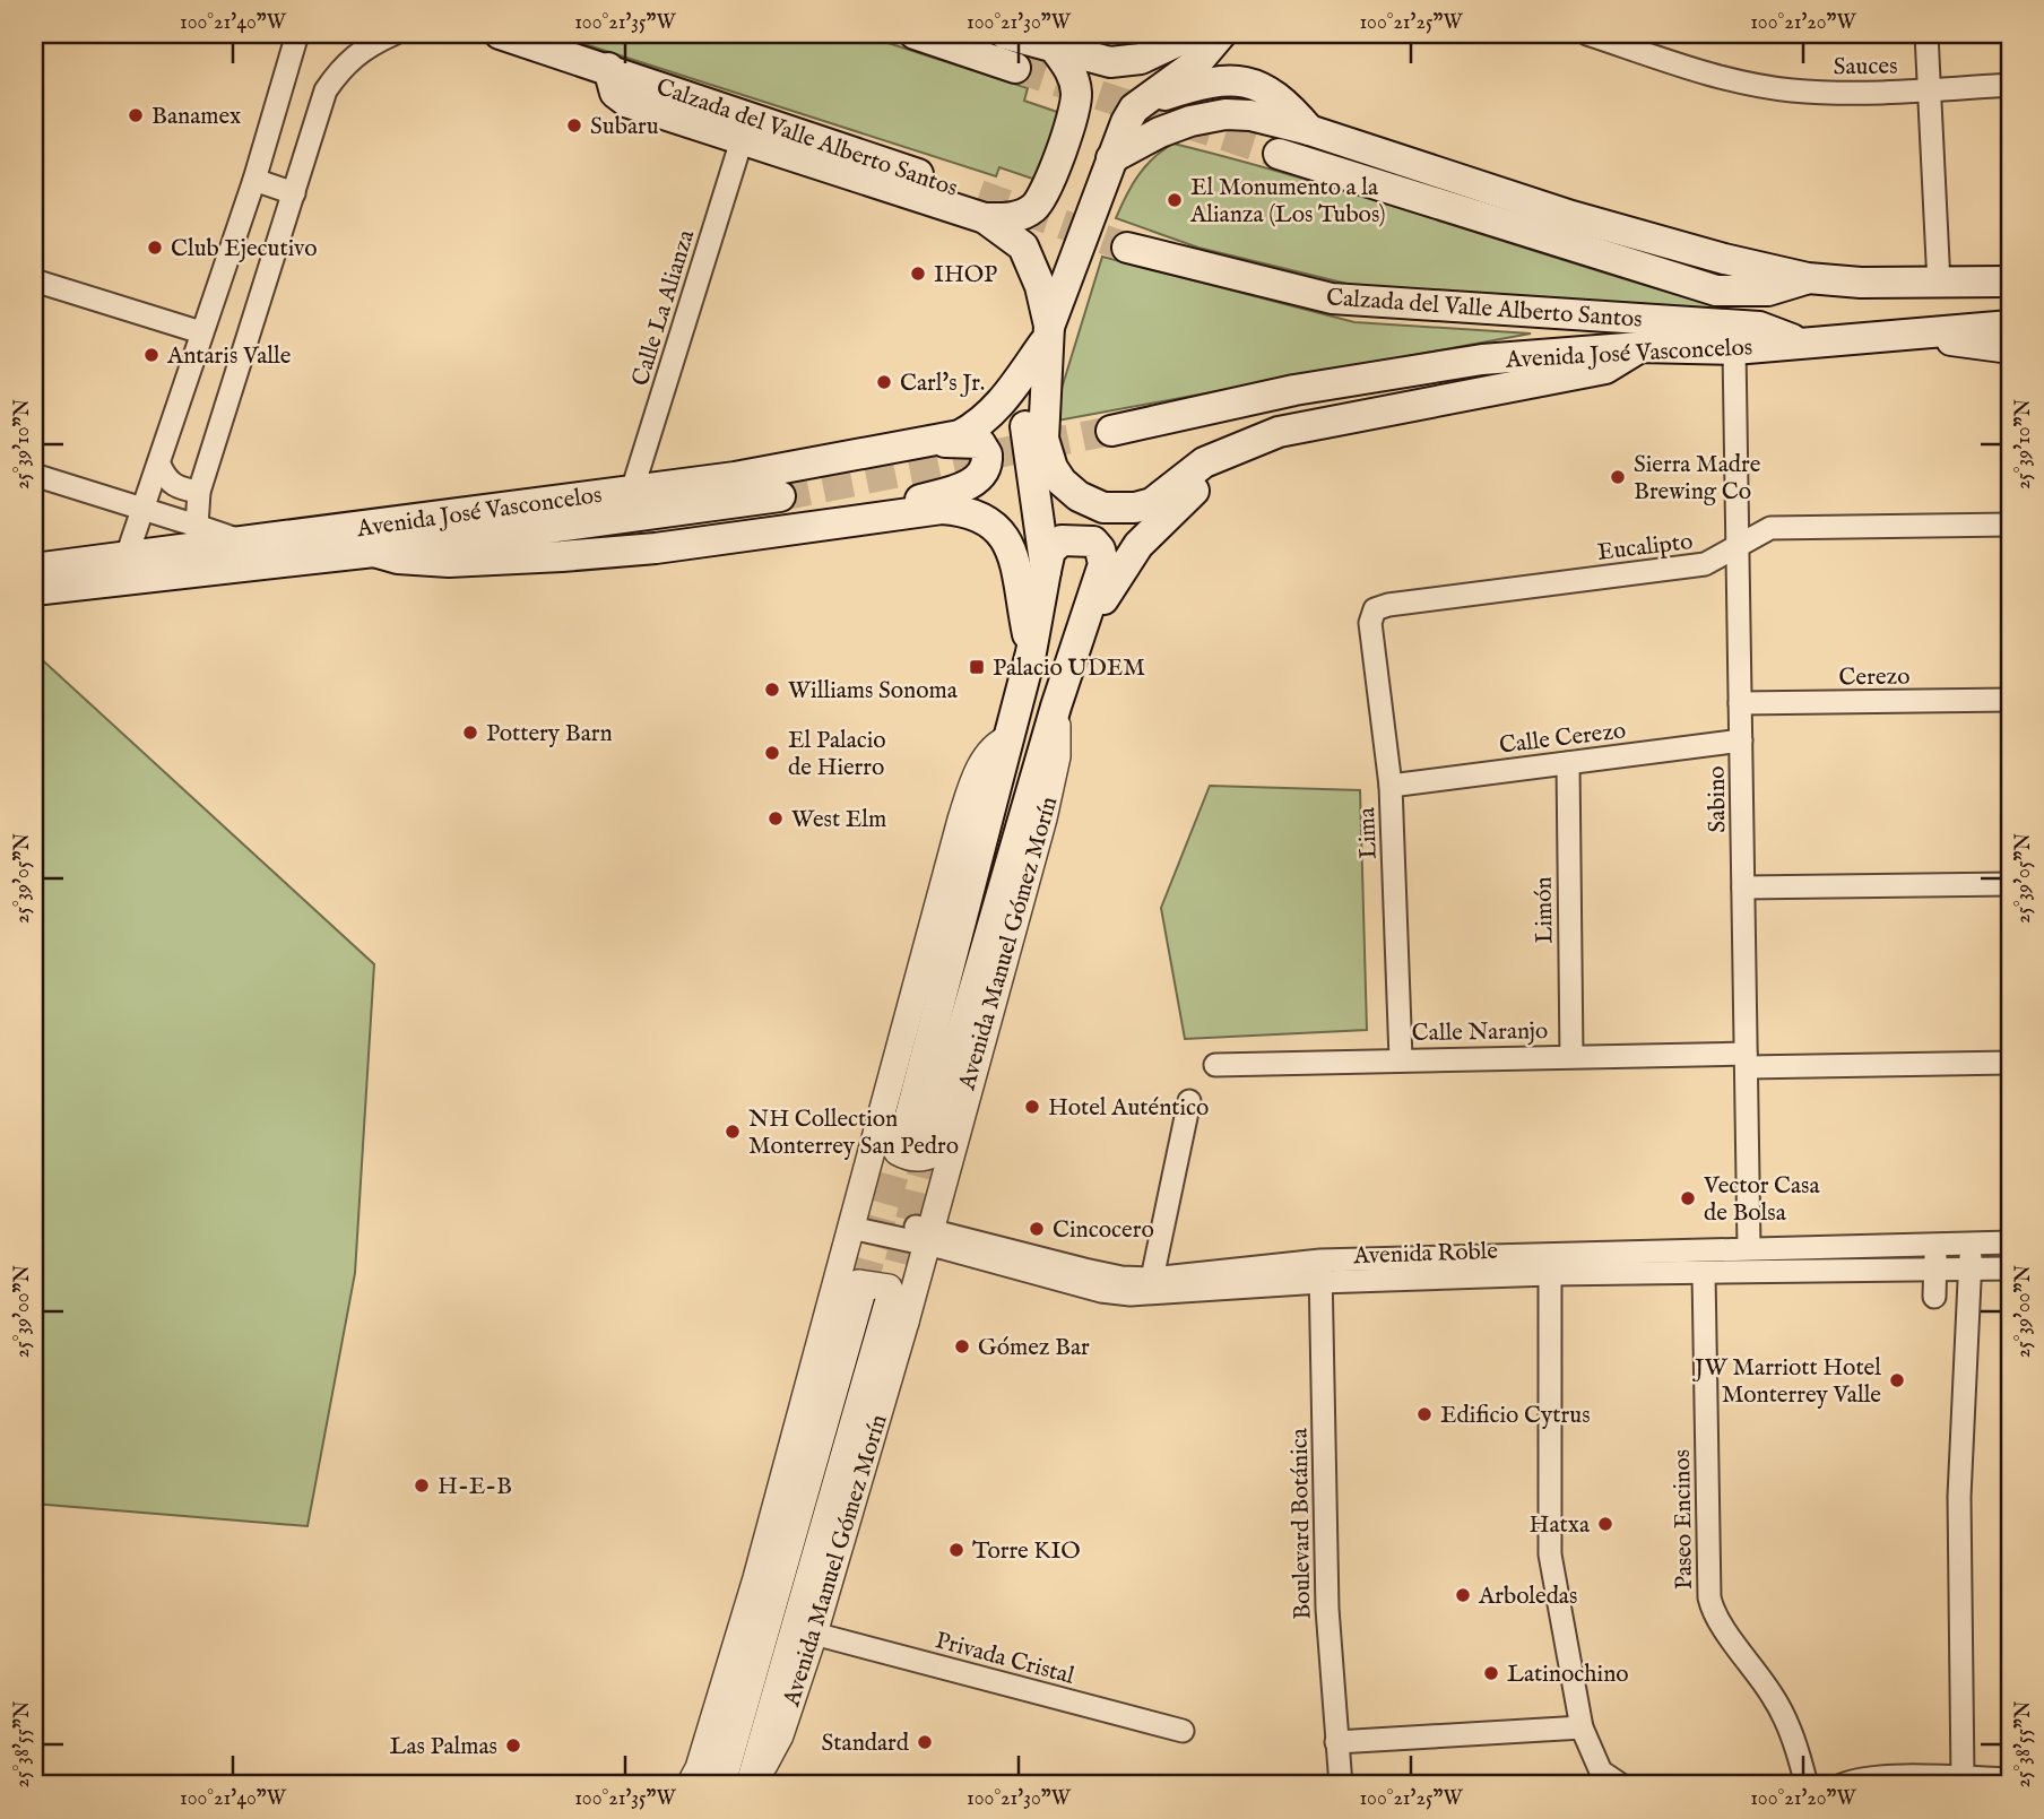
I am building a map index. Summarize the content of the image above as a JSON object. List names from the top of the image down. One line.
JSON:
{"streets":{"main road":["Calzada del Valle Alberto Santos","Avenida José Vasconcelos","Avenida Manuel Gómez Morín"],"street":["Sauces","Calle La Alianza","Eucalipto","Cerezo","Calle Cerezo","Sabino","Lima","Limón","Calle Naranjo","Avenida Roble","Paseo Encinos","Boulevard Botánica","Privada Cristal"]},"crossings":[["Calzada del Valle Alberto Santos","Avenida José Vasconcelos"],["Calle La Alianza","Avenida José Vasconcelos"],["Avenida José Vasconcelos","Sabino"],["Eucalipto","Sabino"],["Eucalipto","Lima"],["Cerezo","Sabino"],["Calle Cerezo","Sabino"],["Calle Cerezo","Lima"],["Calle Cerezo","Limón"],["Sabino","Calle Naranjo"],["Sabino","Avenida Roble"],["Lima","Calle Naranjo"],["Limón","Calle Naranjo"],["Avenida Manuel Gómez Morín","Avenida Roble"],["Avenida Manuel Gómez Morín","Privada Cristal"],["Avenida Roble","Paseo Encinos"],["Avenida Roble","Boulevard Botánica"]],"places":{"other":["Banamex","Subaru","El Monumento a la Alianza (Los Tubos)","Club Ejecutivo","IHOP","Antaris Valle","Carl's Jr.","Sierra Madre Brewing Co","Williams Sonoma","Pottery Barn","El Palacio de Hierro","West Elm","Hotel Auténtico","NH Collection Monterrey San Pedro","Vector Casa de Bolsa","Cincocero","Gómez Bar","JW Marriott Hotel Monterrey Valle","Edificio Cytrus","H-E-B","Hatxa","Torre KIO","Arboledas","Latinochino","Standard","Las Palmas"],"transit":["Palacio UDEM"]},"coordinates":["100°21'40\"W","100°21'35\"W","100°21'30\"W","100°21'25\"W","100°21'20\"W","25°39'10\"N","25°39'05\"N","25°39'00\"N","25°38'55\"N"]}
